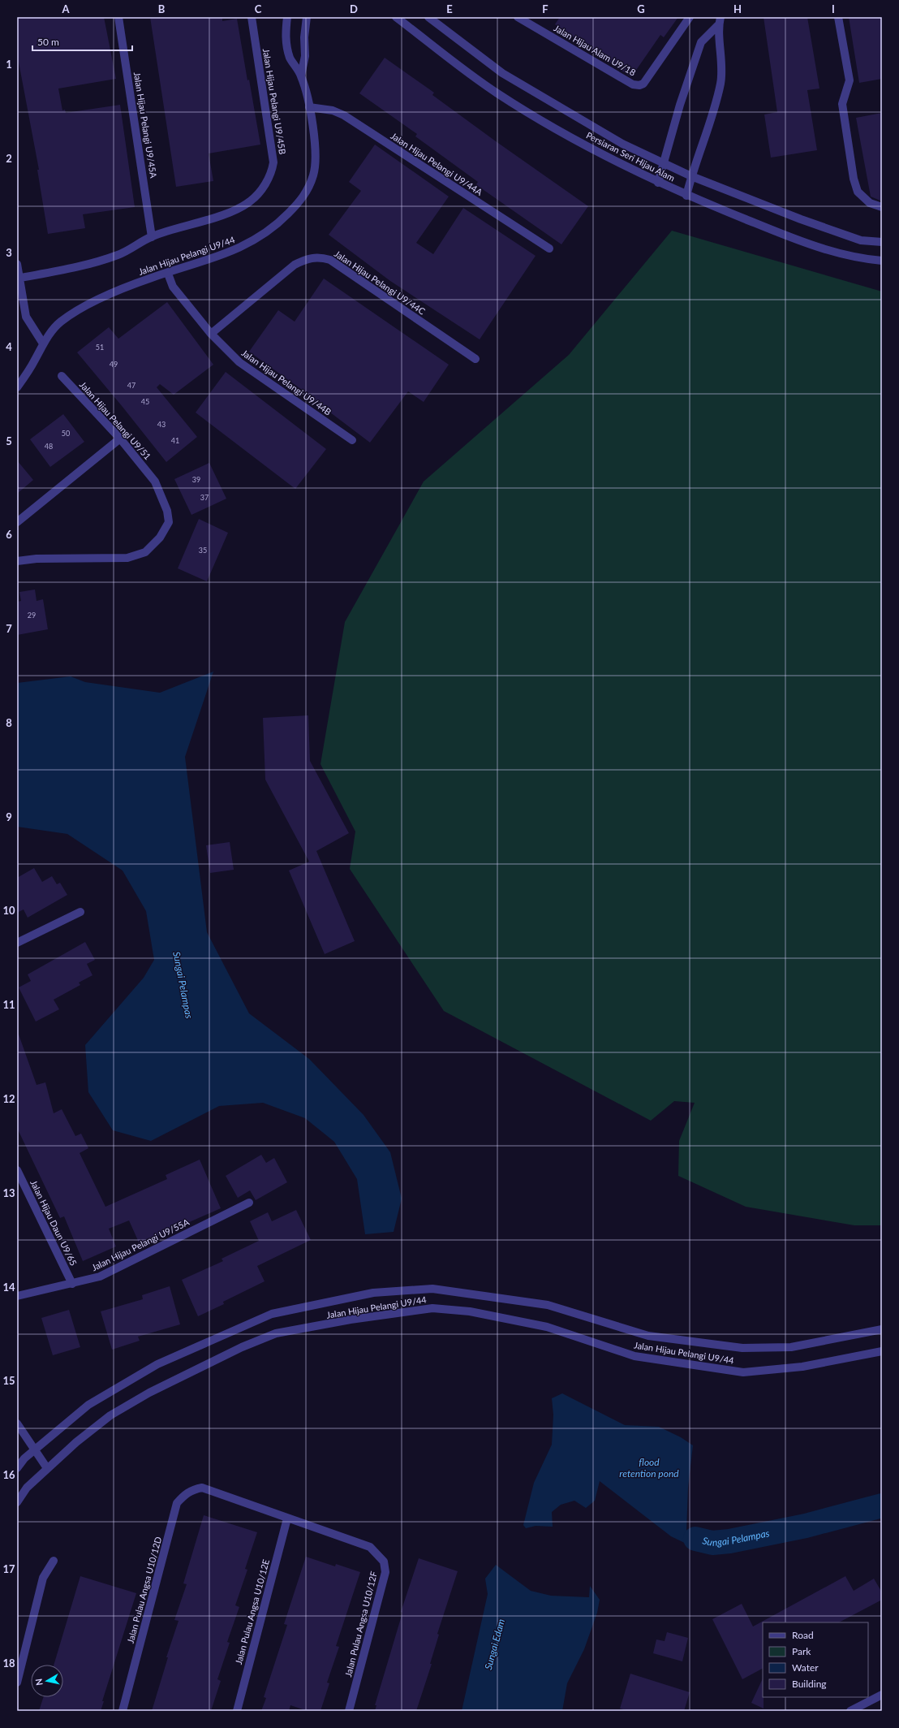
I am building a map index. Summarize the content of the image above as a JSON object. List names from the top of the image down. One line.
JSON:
{"streets":{"street":["Jalan Hijau Alam U9/18","Jalan Hijau Pelangi U9/45B","Jalan Hijau Pelangi U9/45A","Persiaran Seri Hijau Alam","Jalan Hijau Pelangi U9/44A","Jalan Hijau Pelangi U9/44","Jalan Hijau Pelangi U9/44C","Jalan Hijau Pelangi U9/44B","Jalan Hijau Pelangi U9/51","Jalan Hijau Daun U9/65","Jalan Hijau Pelangi U9/55A","Jalan Pulau Angsa U10/12D","Jalan Pulau Angsa U10/12E","Jalan Pulau Angsa U10/12F"]},"crossings":[["Jalan Hijau Pelangi U9/45B","Jalan Hijau Pelangi U9/45A"],["Jalan Hijau Pelangi U9/44A","Jalan Hijau Pelangi U9/44"],["Jalan Hijau Pelangi U9/44","Jalan Hijau Pelangi U9/44B"],["Jalan Hijau Pelangi U9/44C","Jalan Hijau Pelangi U9/44B"],["Jalan Hijau Daun U9/65","Jalan Hijau Pelangi U9/55A"],["Jalan Pulau Angsa U10/12D","Jalan Pulau Angsa U10/12E"],["Jalan Pulau Angsa U10/12D","Jalan Pulau Angsa U10/12F"],["Jalan Pulau Angsa U10/12E","Jalan Pulau Angsa U10/12F"]],"water":["Sungai Pelampas","flood retention pond","Sungai Edam"],"house_numbers":["51","49","47","45","43","50","41","48","39","37","35","29"],"legend":["Road","Park","Water","Building"],"scale_bar":"50 m","north":"left","grid":{"columns":["A","B","C","D","E","F","G","H","I"],"rows":["1","2","3","4","5","6","7","8","9","10","11","12","13","14","15","16","17","18"]}}
